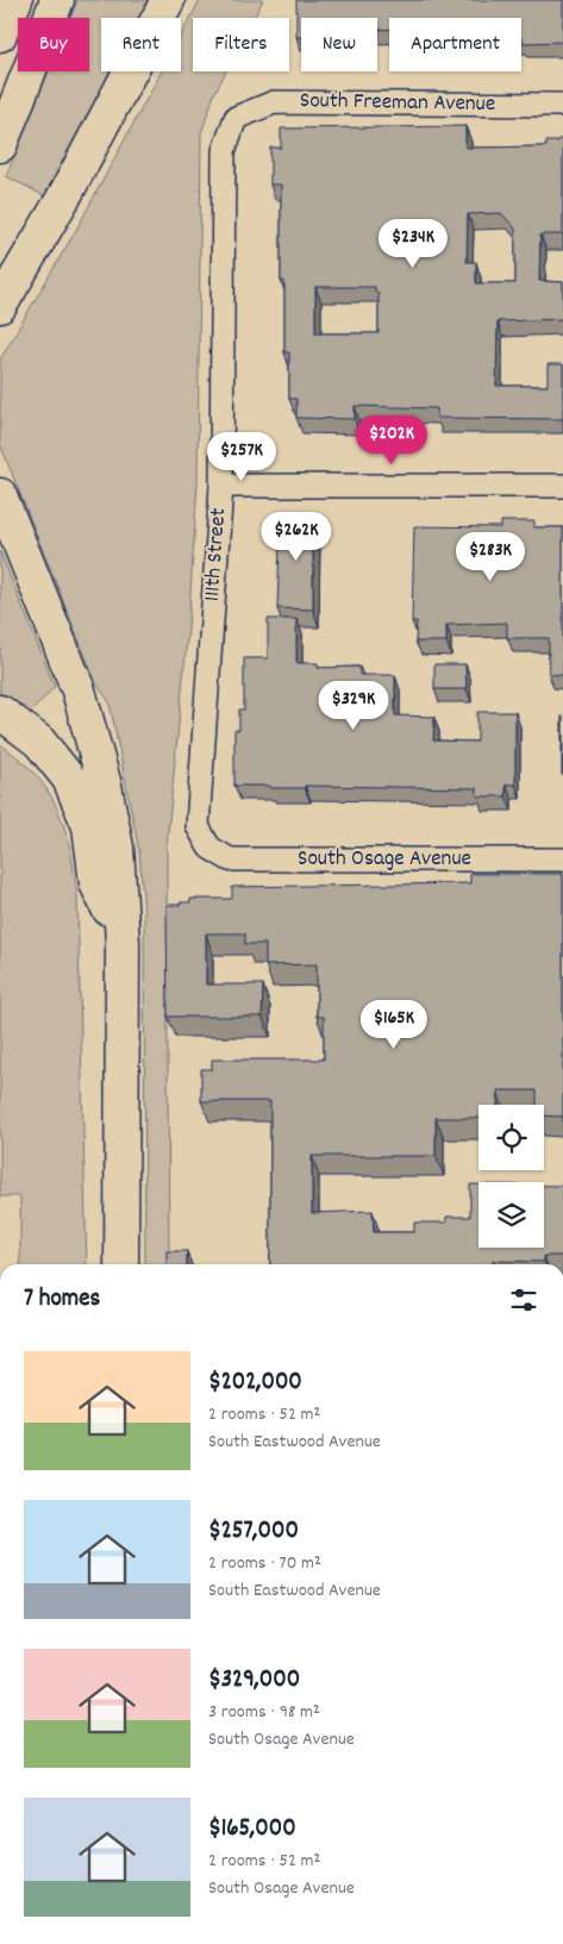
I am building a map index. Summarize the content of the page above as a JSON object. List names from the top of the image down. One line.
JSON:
{"streets":{"street":["South Freeman Avenue","111th Street","South Osage Avenue"]},"crossings":[["South Freeman Avenue","111th Street"],["111th Street","South Osage Avenue"]],"page":{"chip":["Buy","Rent","Filters","New","Apartment"],"price":["$234K","$202K","$257K","$262K","$283K","$329K","$165K"],"heading":"7 homes","list":[{"name":"$202,000","note":"2 rooms · 52 m² · South Eastwood Avenue"},{"name":"$257,000","note":"2 rooms · 70 m² · South Eastwood Avenue"},{"name":"$329,000","note":"3 rooms · 98 m² · South Osage Avenue"},{"name":"$165,000","note":"2 rooms · 52 m² · South Osage Avenue"}]}}
